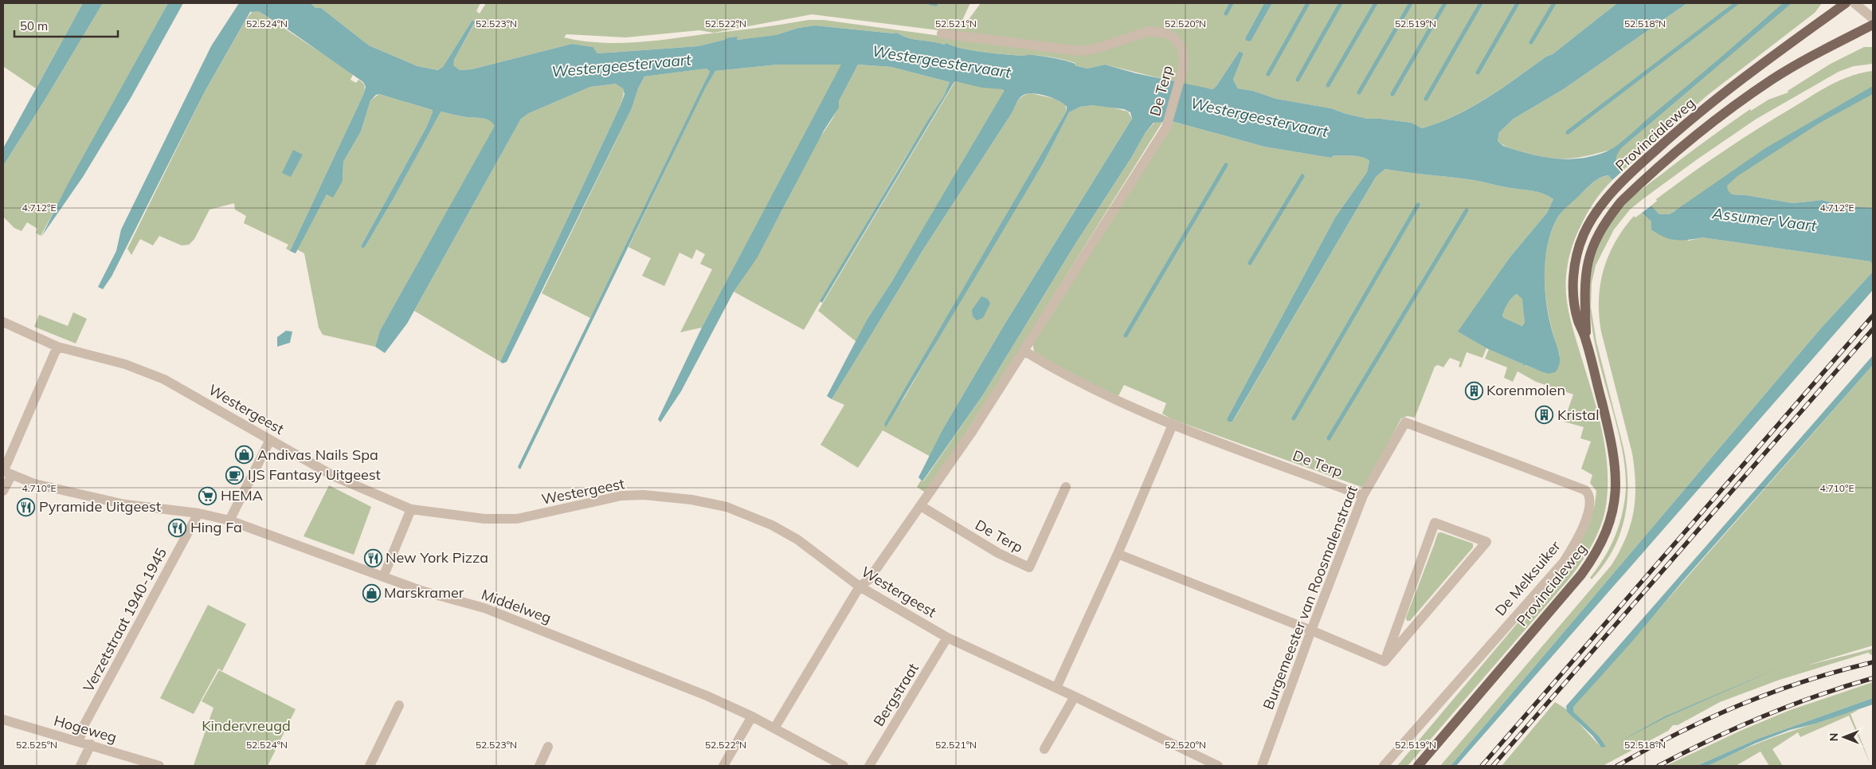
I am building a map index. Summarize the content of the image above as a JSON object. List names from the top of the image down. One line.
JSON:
{"streets":{"main road":["Provincialeweg"],"street":["De Terp","Westergeest","De Melksuiker","Burgemeester van Roosmalenstraat","Middelweg","Verzetstraat 1940-1945","Bergstraat","Hogeweg"]},"crossings":[["De Terp","Westergeest"],["De Terp","Burgemeester van Roosmalenstraat"],["De Terp","Middelweg"],["Westergeest","Bergstraat"],["De Melksuiker","Burgemeester van Roosmalenstraat"],["Middelweg","Verzetstraat 1940-1945"],["Verzetstraat 1940-1945","Hogeweg"]],"water":["Westergeestervaart","Assumer Vaart"],"parks":["Kindervreugd"],"places":{"building":["Korenmolen","Kristal"],"shop":["Andivas Nails Spa","Marskramer"],"cafe":["IJS Fantasy Uitgeest"],"supermarket":["HEMA"],"restaurant":["Pyramide Uitgeest","Hing Fa","New York Pizza"]},"scale_bar":"50 m","north":"left","coordinates":["52.524°N","52.523°N","52.522°N","52.521°N","52.520°N","52.519°N","52.518°N","4.712°E","4.710°E","52.525°N"]}
